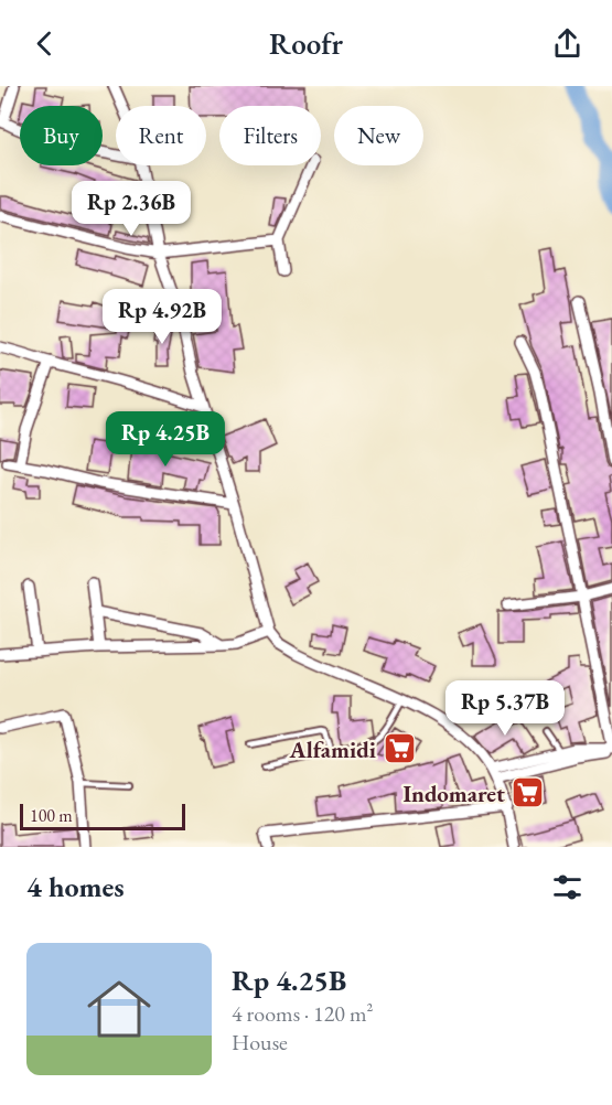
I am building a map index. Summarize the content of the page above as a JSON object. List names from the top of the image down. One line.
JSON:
{"places":{"supermarket":["Alfamidi","Indomaret"]},"scale_bar":"100 m","page":{"header":"Roofr","chip":["Buy","Rent","Filters","New"],"price":["Rp 2.36B","Rp 4.92B","Rp 4.25B","Rp 5.37B"],"scale":"100 m","heading":"4 homes","list":[{"name":"Rp 4.25B","note":"4 rooms · 120 m² · House"}]}}
